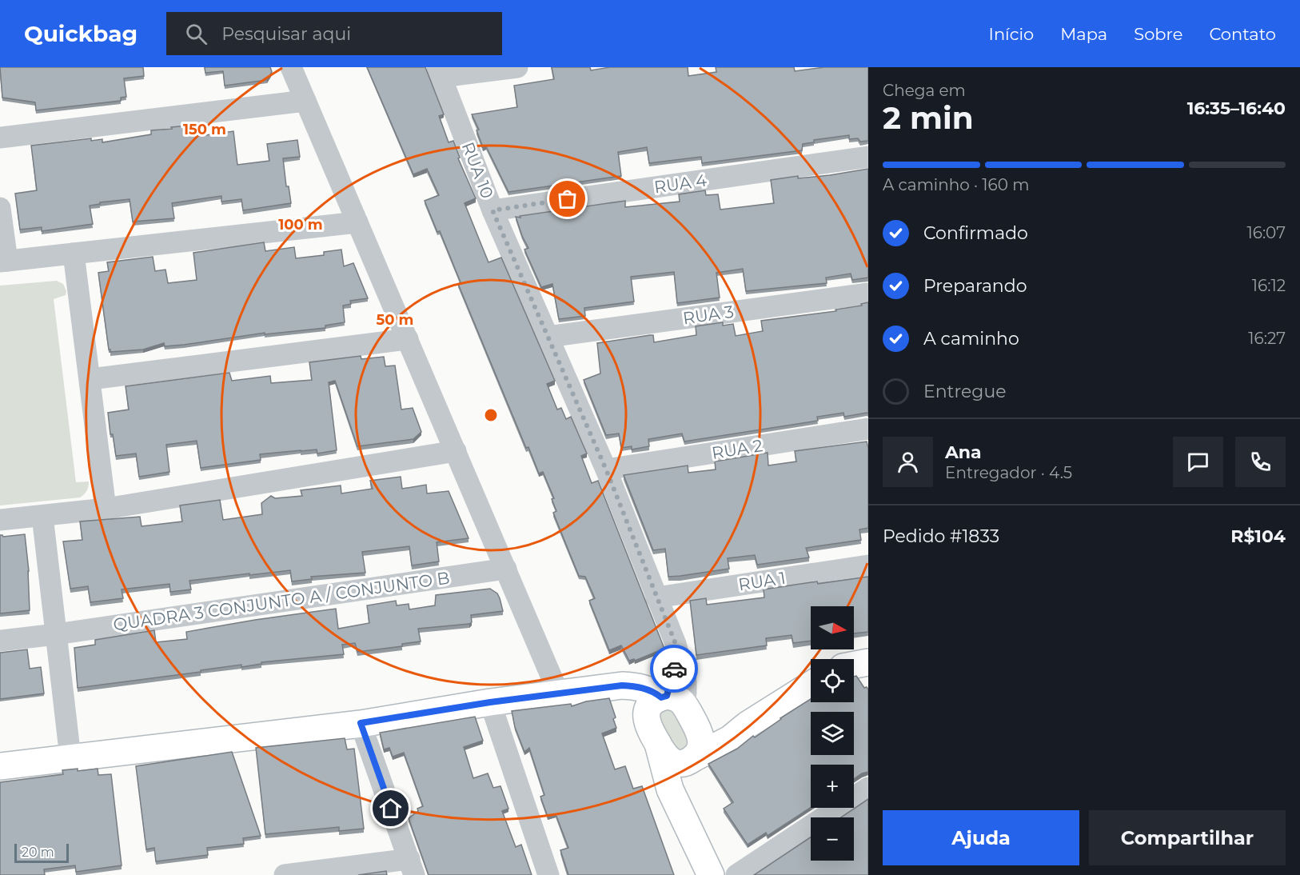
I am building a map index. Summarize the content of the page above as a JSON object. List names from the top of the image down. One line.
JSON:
{"streets":{"street":["RUA 10","RUA 4","RUA 3","RUA 2","RUA 1","QUADRA 3 CONJUNTO A / CONJUNTO B"]},"crossings":[["RUA 10","RUA 4"],["RUA 10","RUA 3"],["RUA 10","RUA 2"],["RUA 10","RUA 1"]],"scale_bar":"20 m","north":"right","page":{"header":"Quickbag","search":"Pesquisar aqui","nav":["Início","Mapa","Sobre","Contato"],"heading":["2 min","Chega em","16:35–16:40"],"panel":["Ana","Entregador · 4.5","Pedido #1833","R$104"],"bar":"A caminho · 160 m","list":[["Confirmado","16:07"],["Preparando","16:12"],["A caminho","16:27"],"Entregue"],"map_buttons":["+","−"],"buttons":["Ajuda","Compartilhar"],"scale":"20 m"},"rings":["150 m","100 m","50 m"]}
